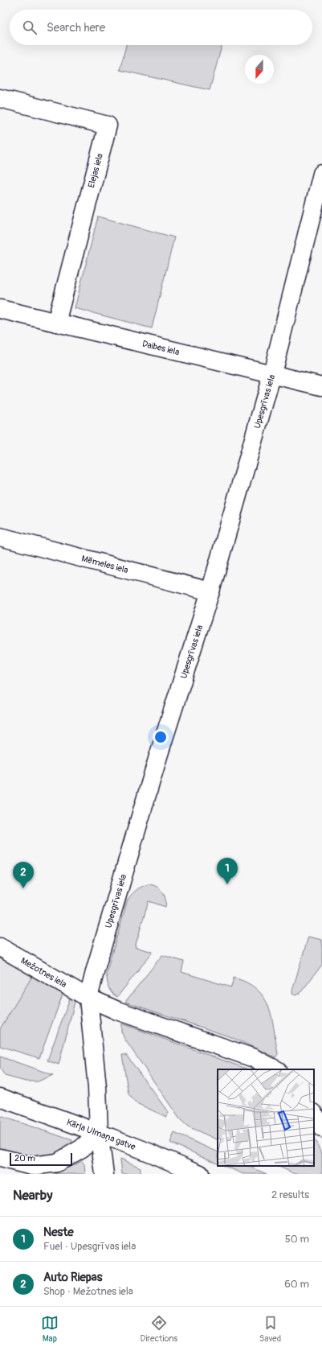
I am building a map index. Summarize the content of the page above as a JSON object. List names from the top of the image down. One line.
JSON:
{"streets":{"main road":["Elejas iela","Daibes iela","Upesgrīvas iela","Mēmeles iela","Mežotnes iela","Kārļa Ulmaņa gatve"]},"crossings":[["Elejas iela","Daibes iela"],["Daibes iela","Upesgrīvas iela"],["Upesgrīvas iela","Mēmeles iela"],["Upesgrīvas iela","Mežotnes iela"],["Upesgrīvas iela","Kārļa Ulmaņa gatve"]],"scale_bar":"20 m","north":"bottom","page":{"search":"Search here","pins":["1","2"],"scale":"20 m","heading":["Nearby","2 results"],"list":[{"mark":"1","name":"Neste","note":"Fuel · Upesgrīvas iela","value":"50 m"},{"mark":"2","name":"Auto Riepas","note":"Shop · Mežotnes iela","value":"60 m"}],"nav":["Map","Directions","Saved"]}}
